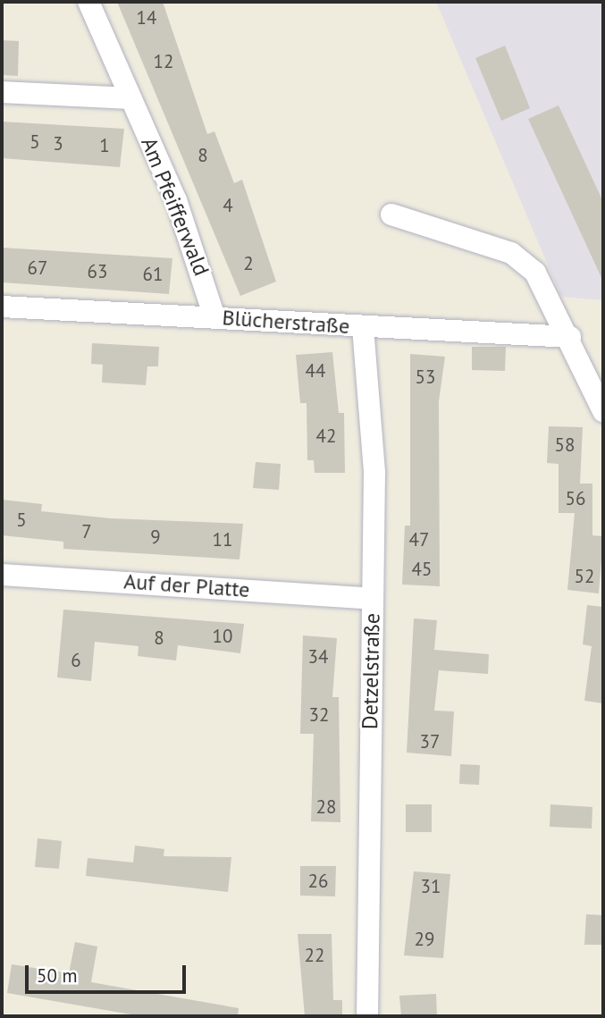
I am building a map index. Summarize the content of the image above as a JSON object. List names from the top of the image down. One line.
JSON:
{"streets":{"street":["Am Pfeifferwald","Blücherstraße","Auf der Platte","Detzelstraße"]},"crossings":[["Am Pfeifferwald","Blücherstraße"],["Blücherstraße","Detzelstraße"],["Auf der Platte","Detzelstraße"]],"house_numbers":["14","12","5","3","1","8","4","2","67","63","61","44","53","42","58","56","5","7","9","11","47","45","52","10","8","34","6","32","37","28","26","31","29","22"],"scale_bar":"50 m"}
